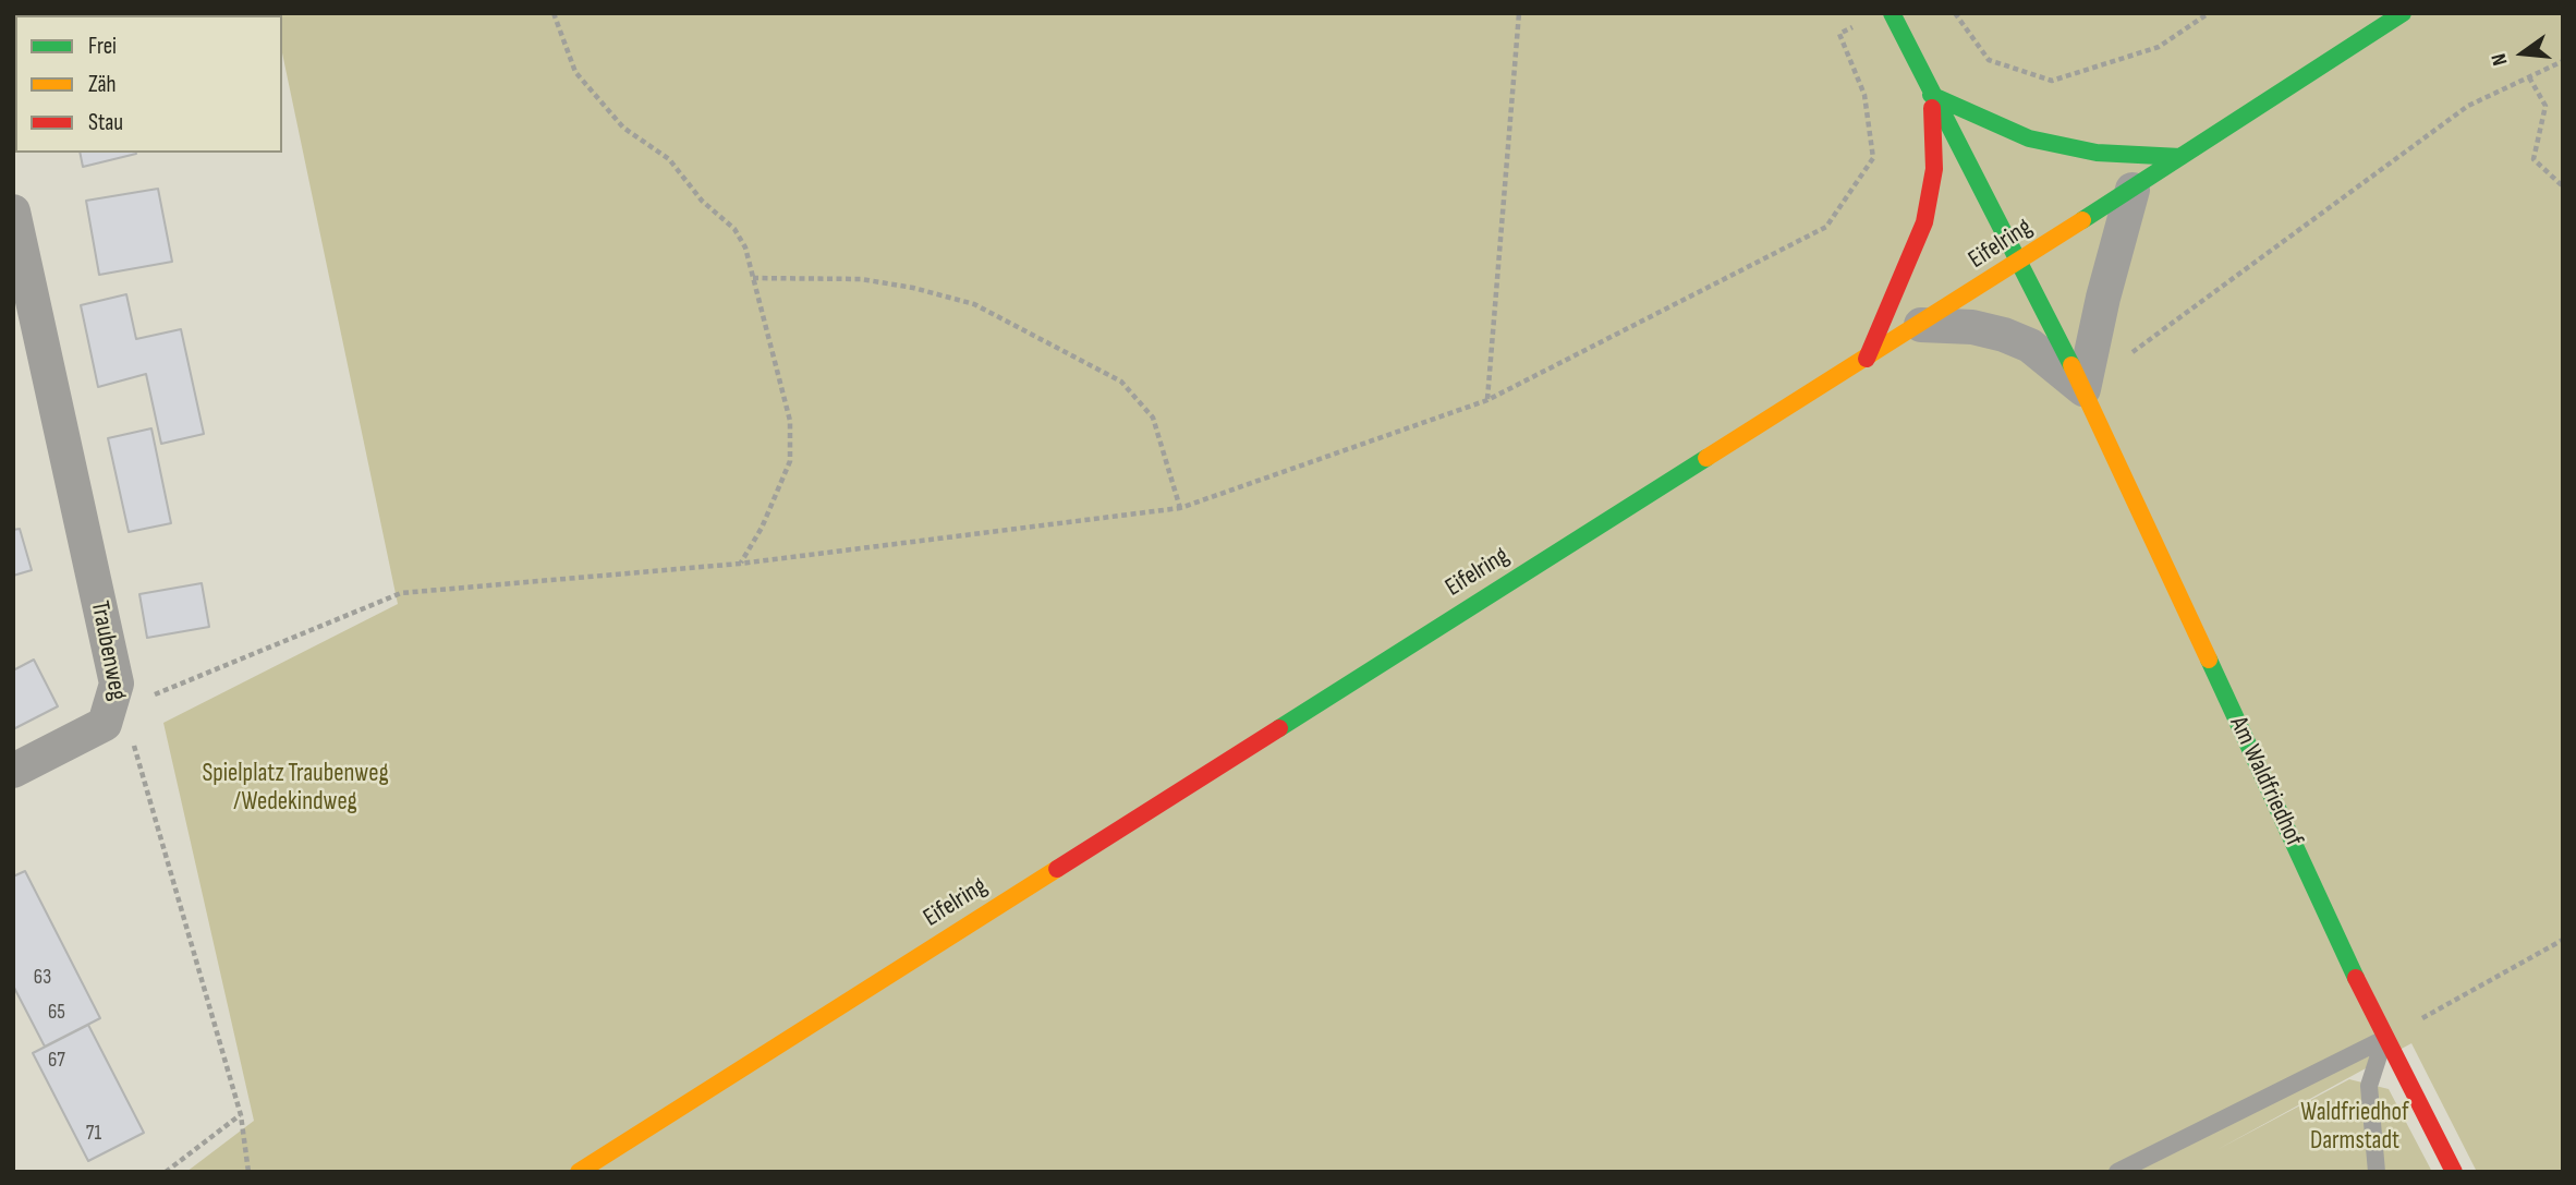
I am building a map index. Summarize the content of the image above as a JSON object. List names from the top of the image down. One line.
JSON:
{"streets":{"main road":["Eifelring","Am Waldfriedhof"],"street":["Traubenweg"]},"crossings":[["Eifelring","Am Waldfriedhof"]],"parks":["Spielplatz Traubenweg /Wedekindweg","Waldfriedhof Darmstadt"],"house_numbers":["63","65","67","71"],"legend":["Frei","Zäh","Stau"],"north":"left"}
